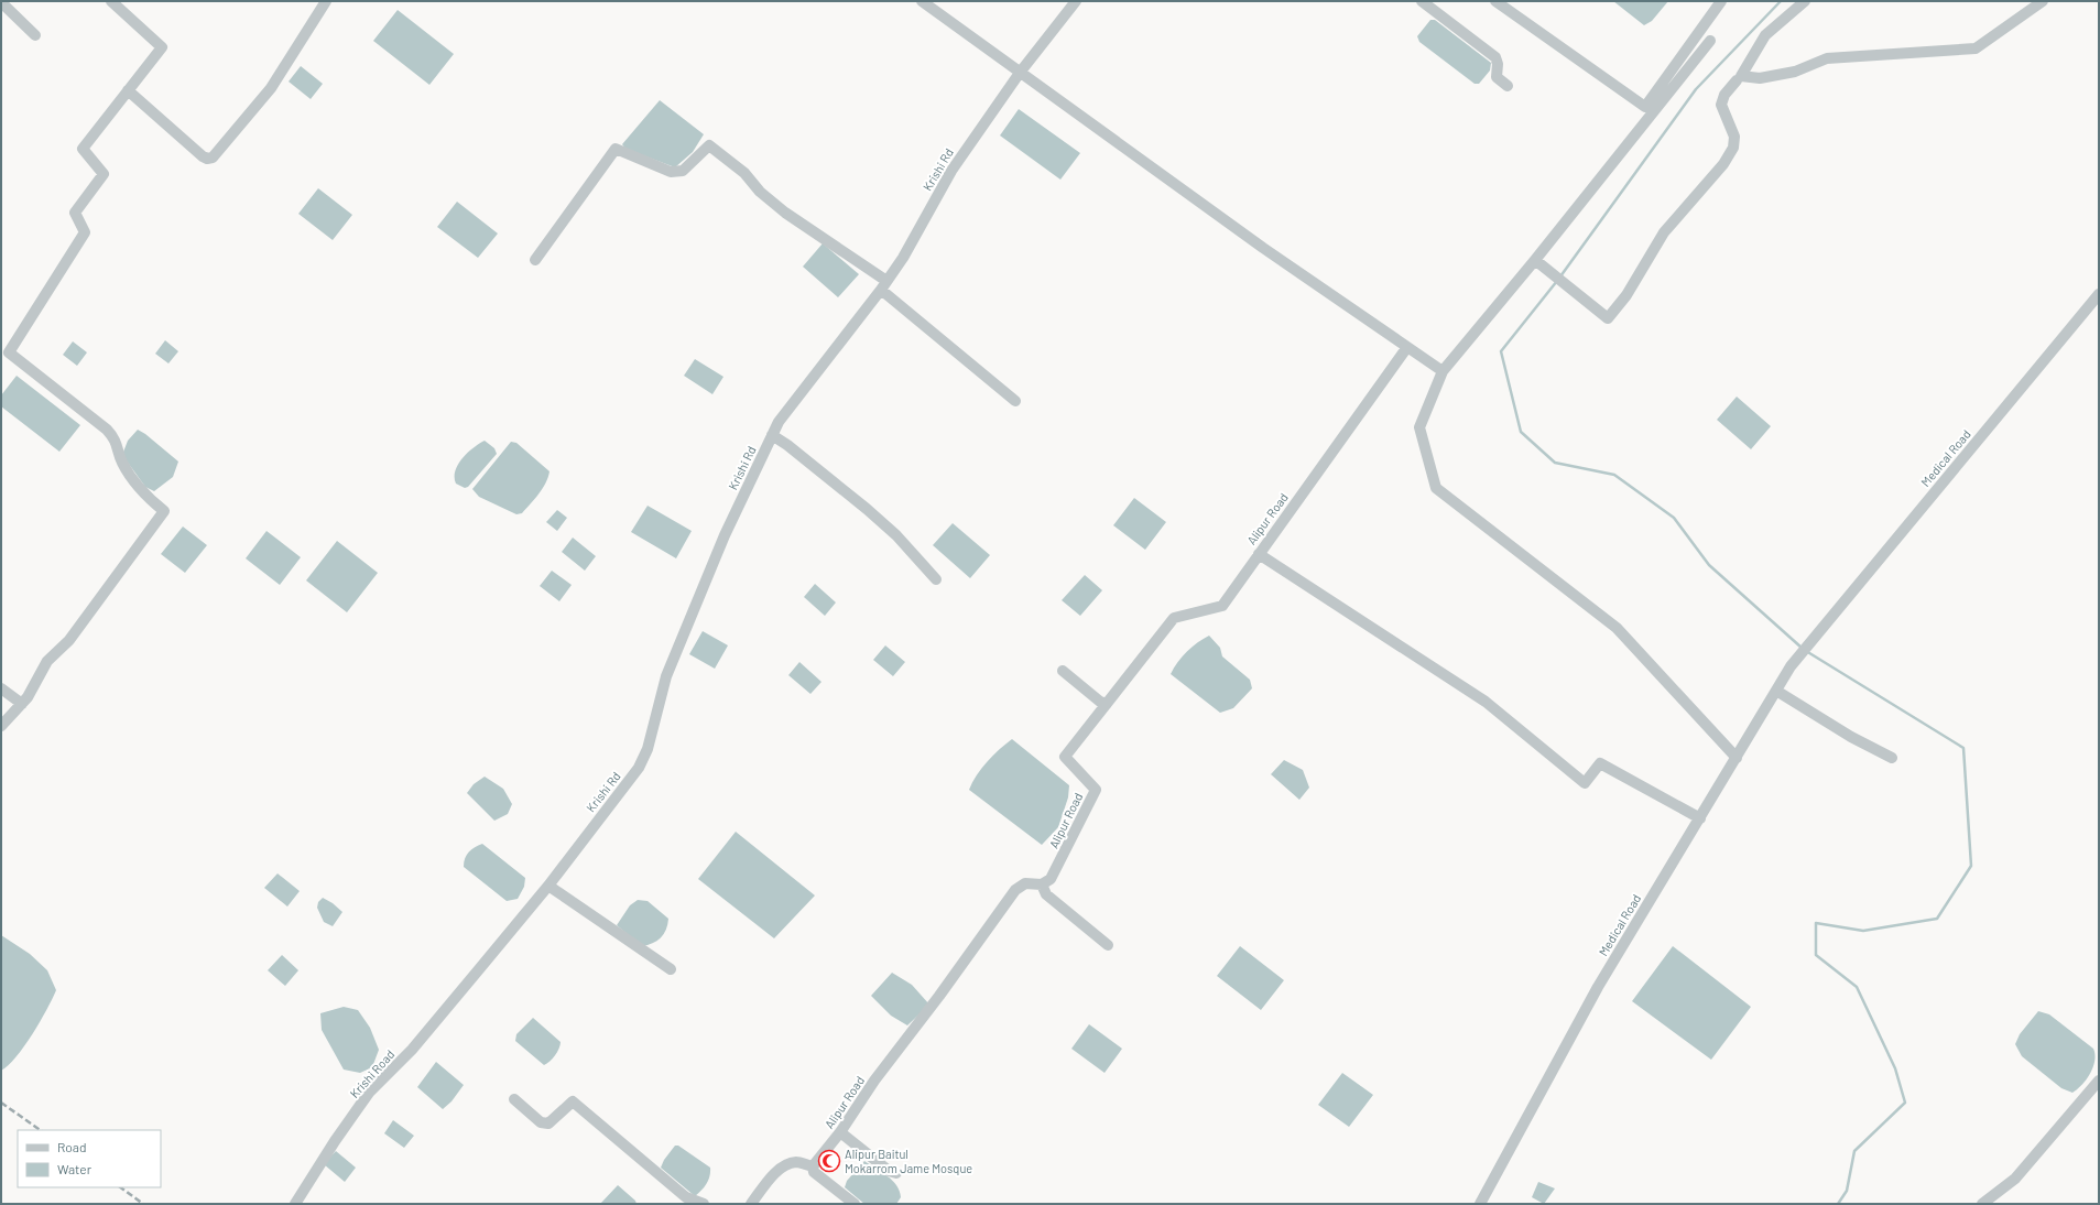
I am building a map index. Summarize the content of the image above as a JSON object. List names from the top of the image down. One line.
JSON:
{"streets":{"street":["Krishi Rd","Medical Road","Alipur Road","Krishi Road"]},"crossings":[["Krishi Rd","Krishi Road"]],"places":{"mosque":["Alipur Baitul Mokarrom Jame Mosque"]},"legend":["Road","Water"]}
